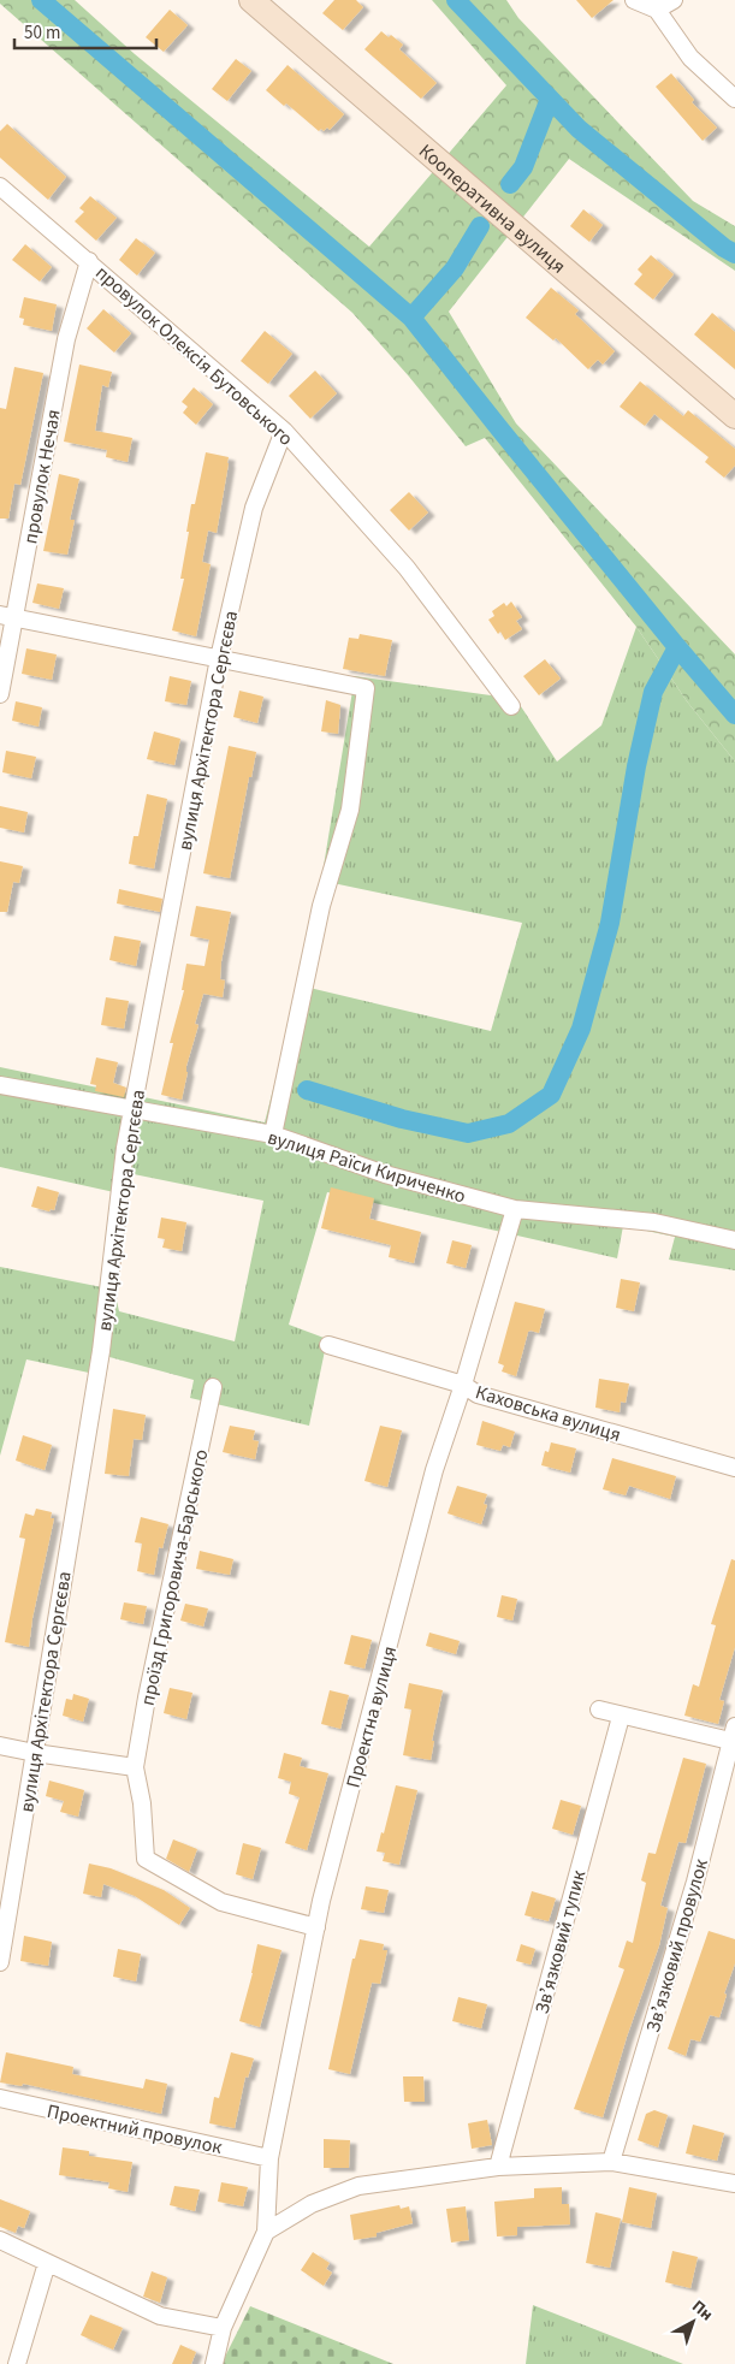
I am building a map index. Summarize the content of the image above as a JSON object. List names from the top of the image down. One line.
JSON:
{"streets":{"street":["Кооперативна вулиця","провулок Олексія Бутовського","провулок Нечая","вулиця Архітектора Сергєєва","вулиця Раїси Кириченко","Каховська вулиця","проїзд Григоровича-Барського","Проектна вулиця","Звʼязковий тупик","Звʼязковий провулок","Проектний провулок"]},"crossings":[["провулок Олексія Бутовського","провулок Нечая"],["провулок Олексія Бутовського","вулиця Архітектора Сергєєва"],["вулиця Архітектора Сергєєва","вулиця Раїси Кириченко"],["вулиця Раїси Кириченко","Проектна вулиця"],["Каховська вулиця","Проектна вулиця"],["Проектна вулиця","Проектний провулок"]],"scale_bar":"50 m","north":"top right"}
